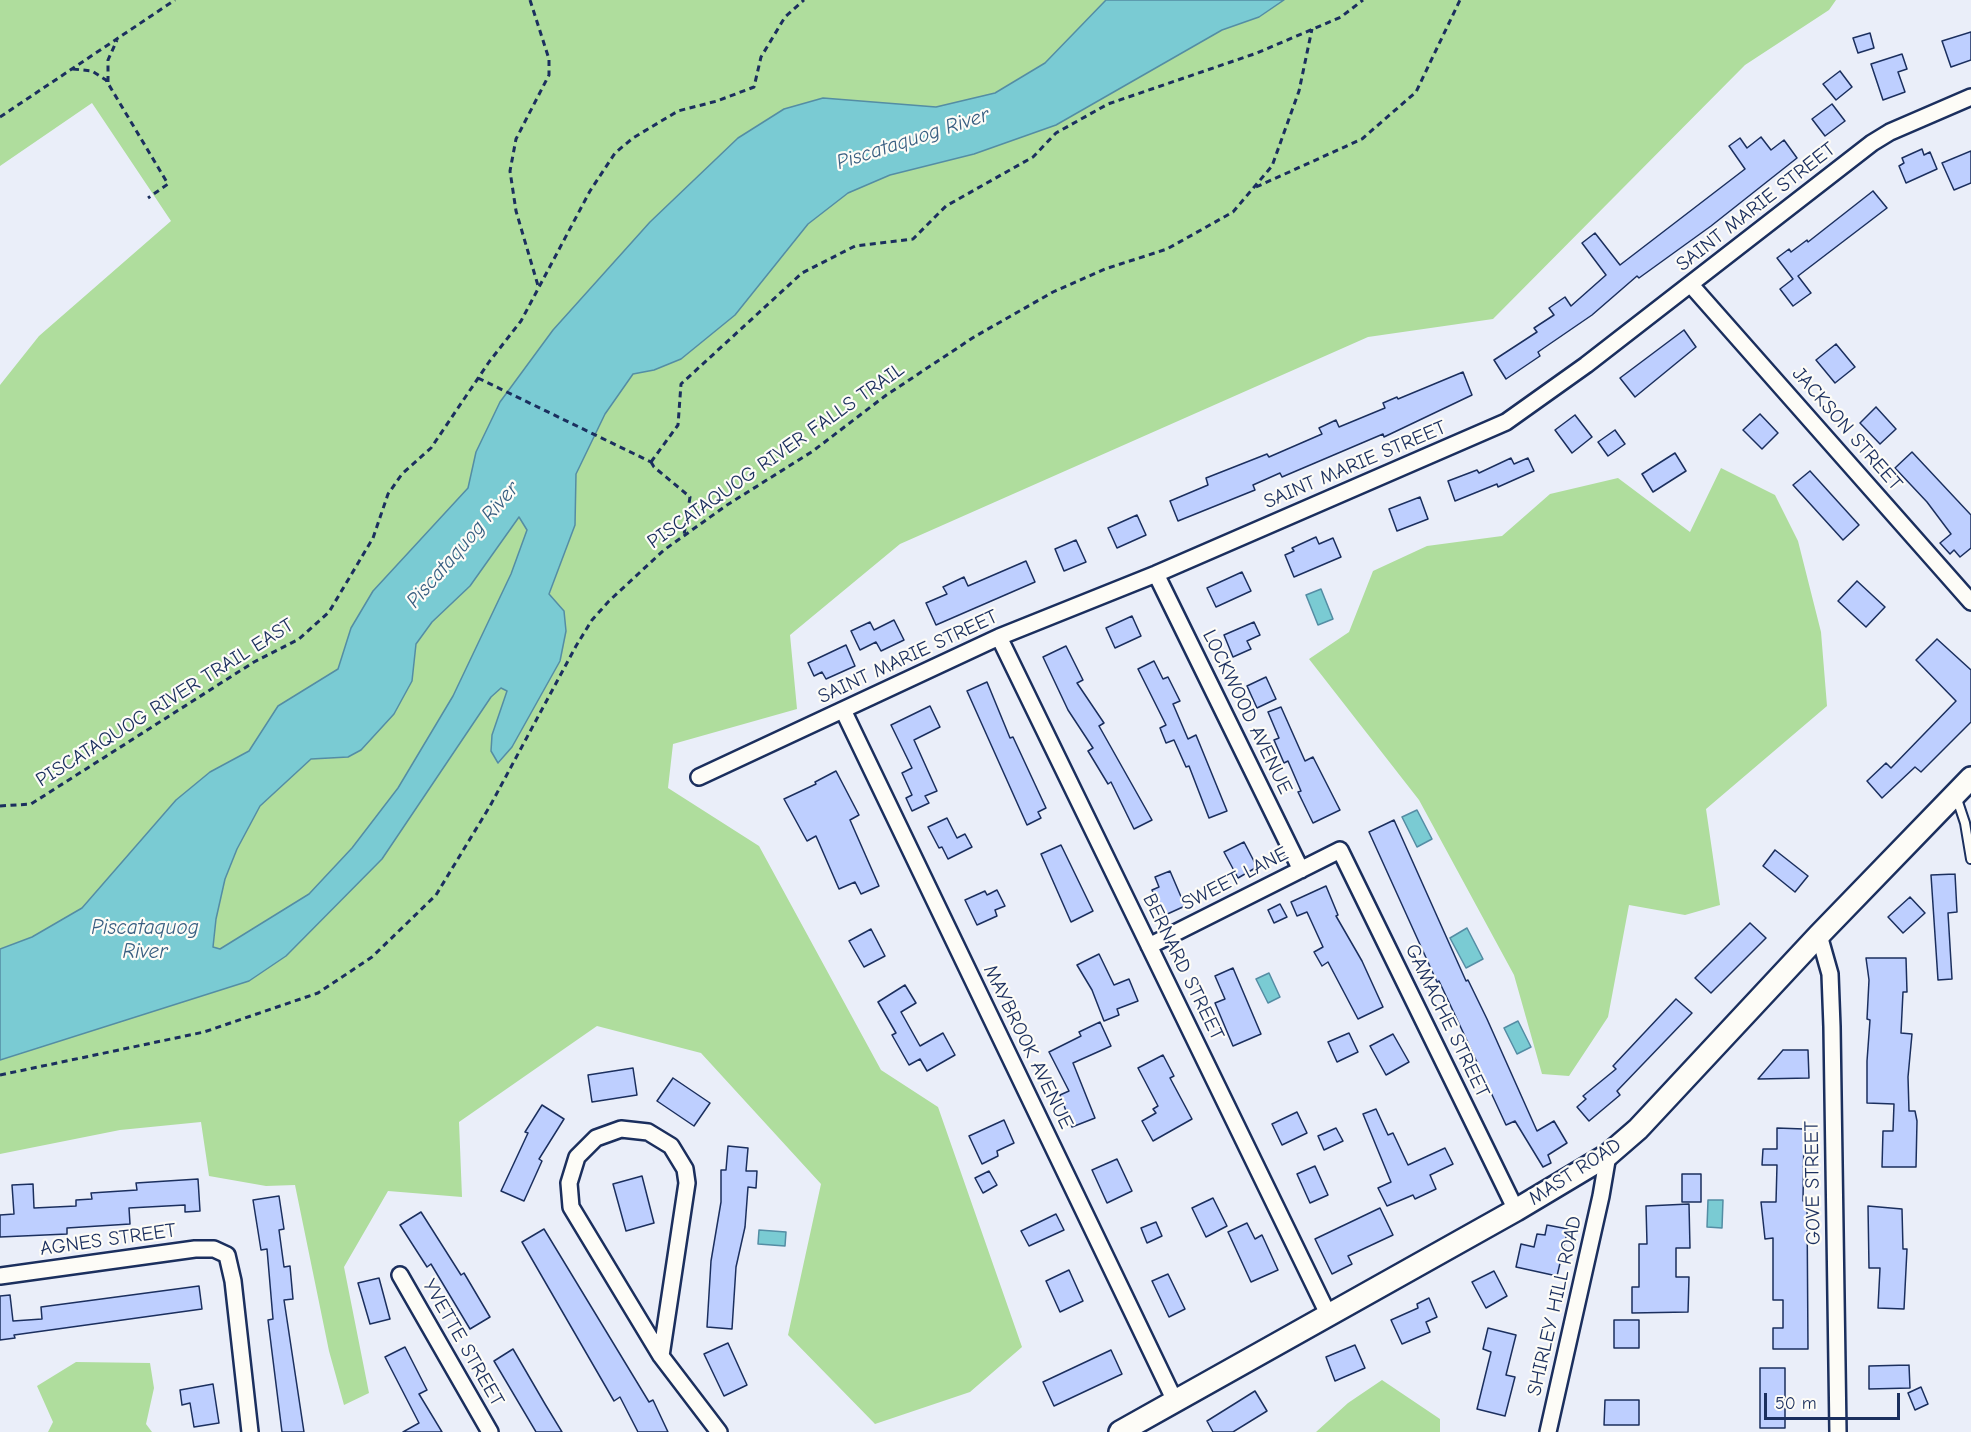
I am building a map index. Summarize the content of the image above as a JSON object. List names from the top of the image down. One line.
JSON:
{"streets":{"main road":["MAST ROAD"],"street":["SAINT MARIE STREET","JACKSON STREET","LOCKWOOD AVENUE","SWEET LANE","BERNARD STREET","GAMACHE STREET","MAYBROOK AVENUE","GOVE STREET","AGNES STREET","SHIRLEY HILL ROAD","YVETTE STREET"],"path":["PISCATAQUOG RIVER FALLS TRAIL","PISCATAQUOG RIVER TRAIL EAST"]},"crossings":[["SAINT MARIE STREET","JACKSON STREET"],["SAINT MARIE STREET","LOCKWOOD AVENUE"],["SAINT MARIE STREET","BERNARD STREET"],["SAINT MARIE STREET","MAYBROOK AVENUE"],["LOCKWOOD AVENUE","SWEET LANE"],["SWEET LANE","BERNARD STREET"],["SWEET LANE","GAMACHE STREET"],["BERNARD STREET","MAST ROAD"],["GAMACHE STREET","MAST ROAD"],["MAYBROOK AVENUE","MAST ROAD"],["MAST ROAD","GOVE STREET"],["MAST ROAD","SHIRLEY HILL ROAD"]],"water":["Piscataquog River"],"scale_bar":"50 m"}
